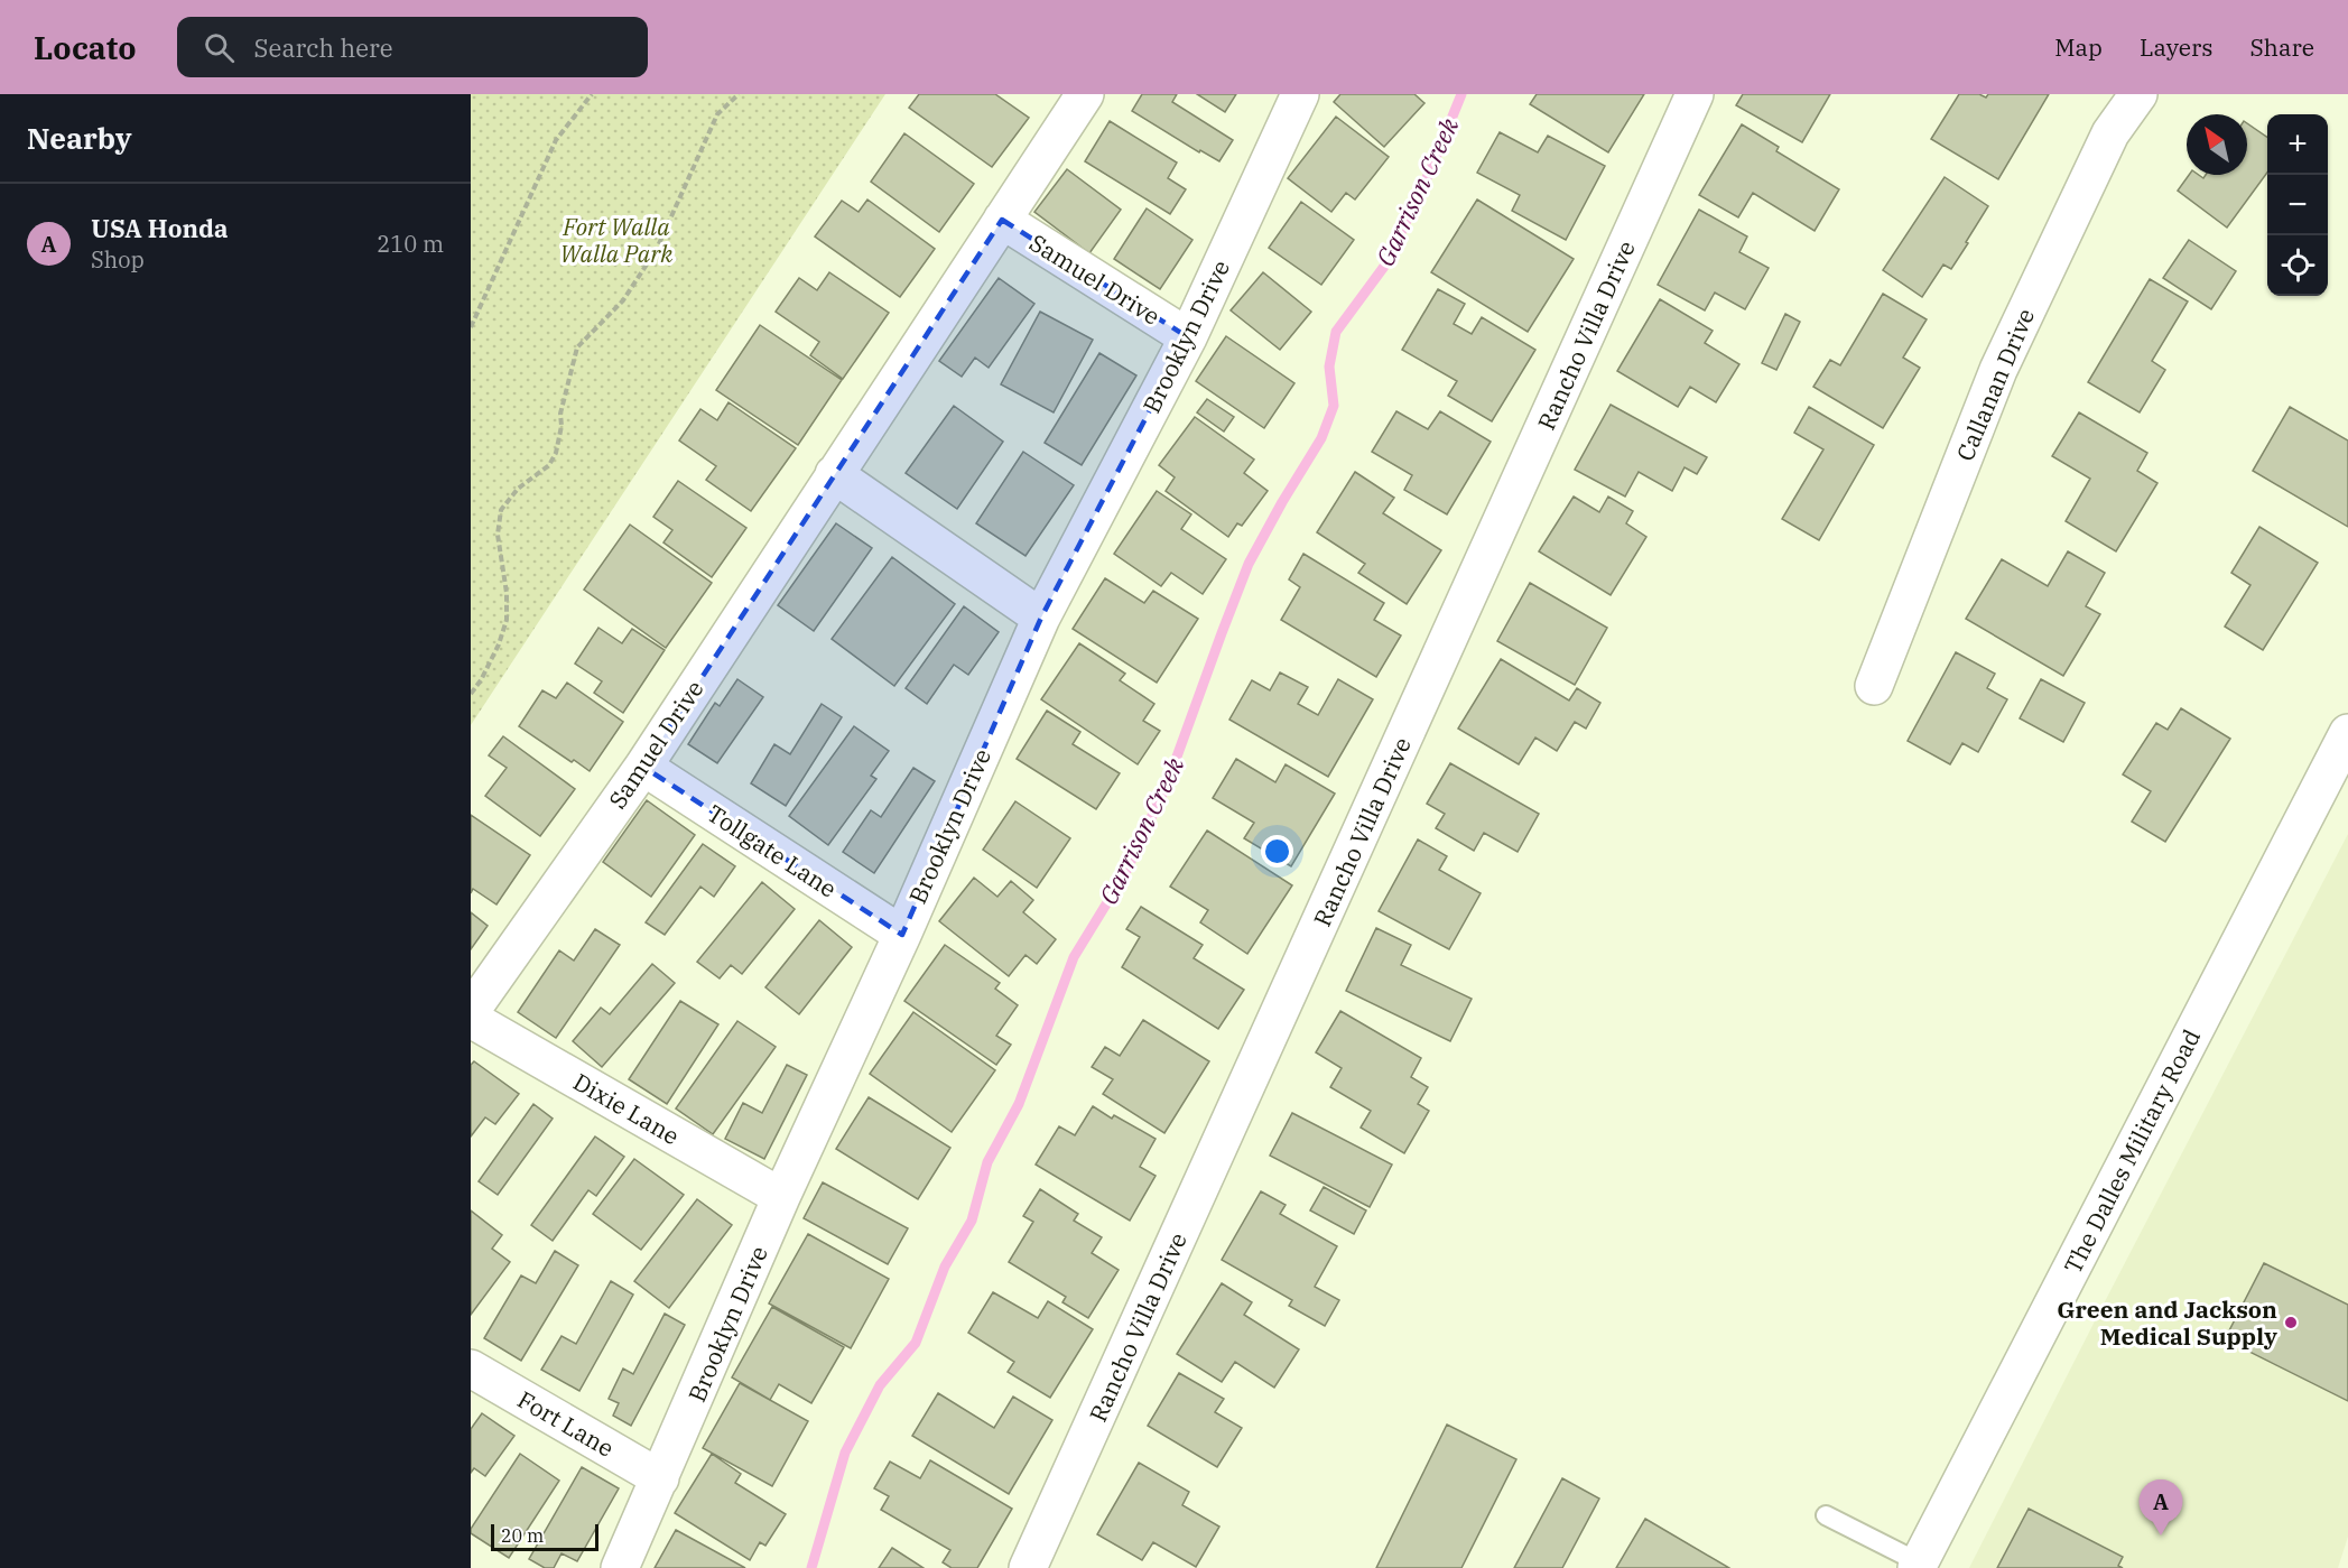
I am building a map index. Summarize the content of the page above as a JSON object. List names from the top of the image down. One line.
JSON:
{"streets":{"street":["Samuel Drive","Rancho Villa Drive","Brooklyn Drive","Callanan Drive","Tollgate Lane","Dixie Lane","The Dalles Military Road","Fort Lane"]},"crossings":[["Samuel Drive","Brooklyn Drive"],["Samuel Drive","Tollgate Lane"],["Brooklyn Drive","Tollgate Lane"],["Brooklyn Drive","Dixie Lane"],["Brooklyn Drive","Fort Lane"]],"water":["Garrison Creek"],"parks":["Fort Walla Walla Park"],"places":["Green and Jackson Medical Supply"],"scale_bar":"20 m","north":"top left","page":{"header":"Locato","search":"Search here","nav":["Map","Layers","Share"],"heading":"Nearby","map_buttons":["+","−"],"list":[{"mark":"A","name":"USA Honda","note":"Shop","value":"210 m"}],"pins":"A","scale":"20 m"}}
